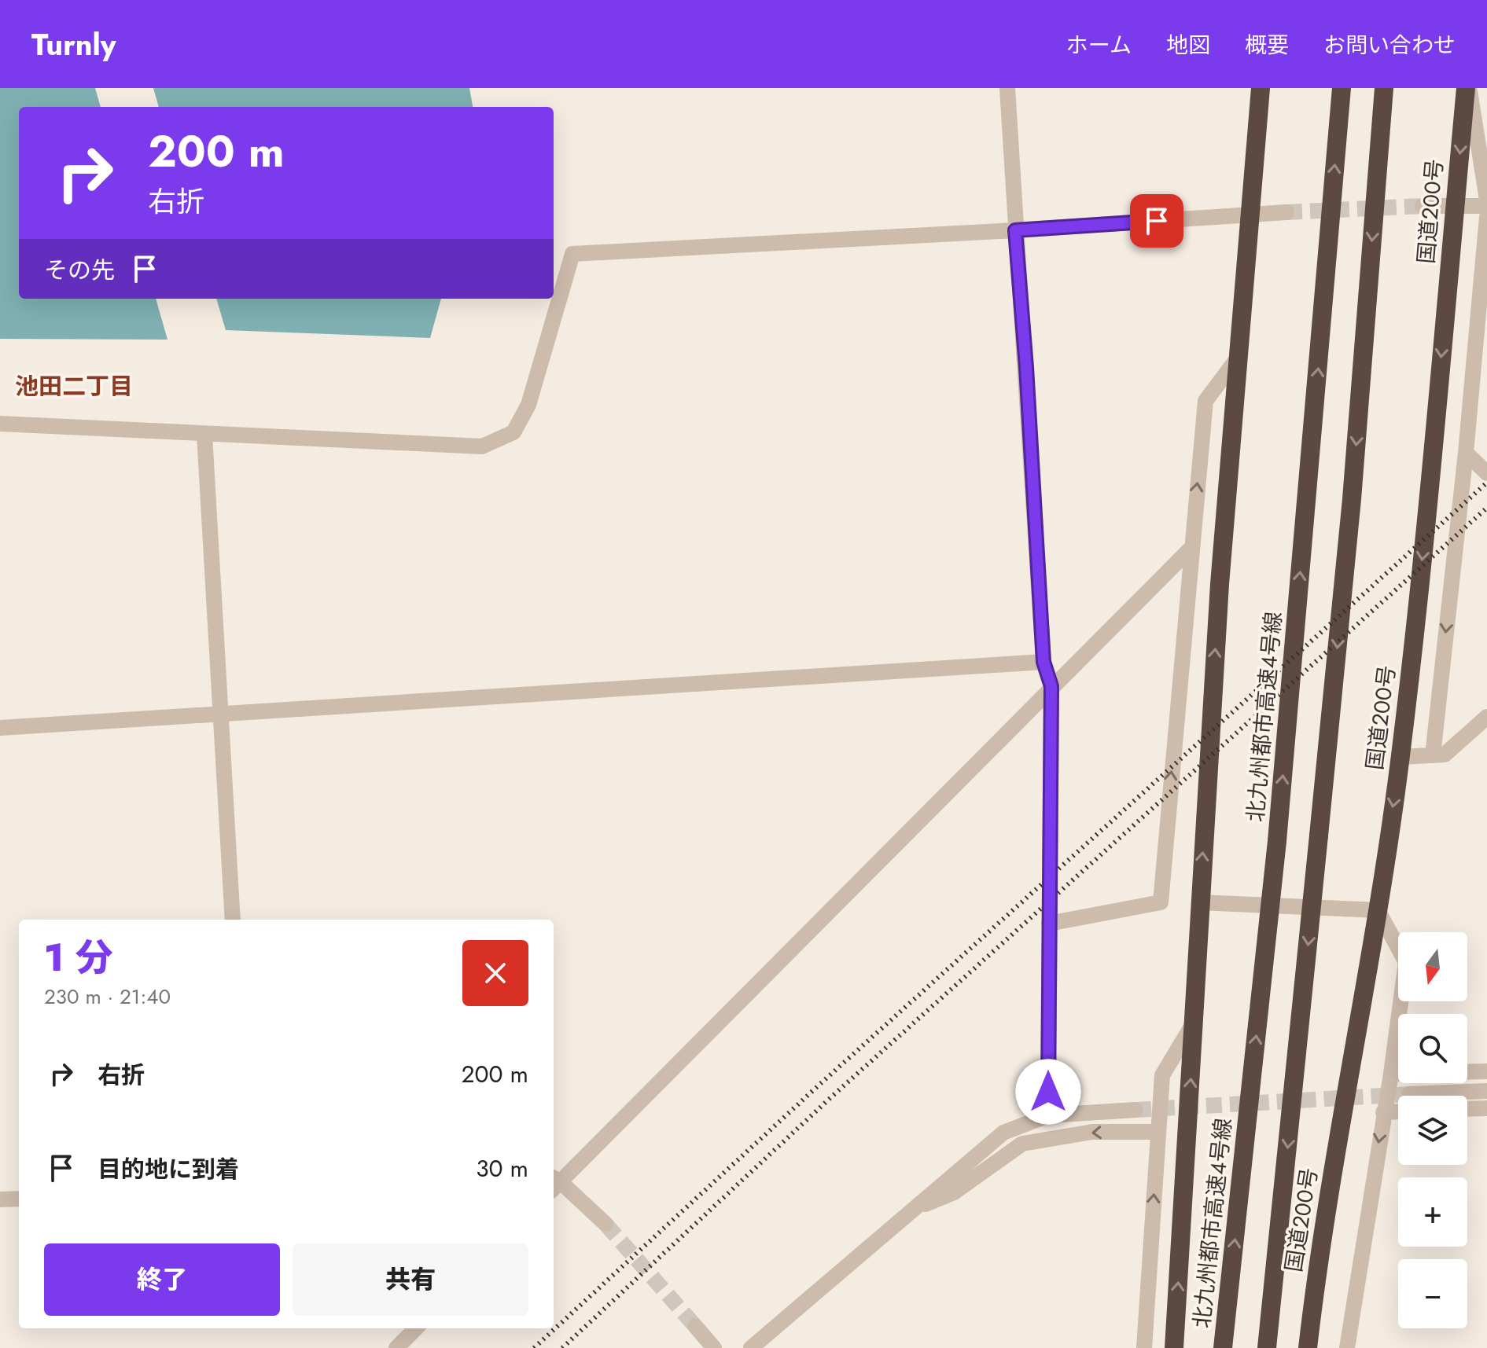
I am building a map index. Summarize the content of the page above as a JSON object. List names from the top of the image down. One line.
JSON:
{"streets":{"highway":["国道200号","北九州都市高速4号線"]},"districts":["池田二丁目"],"north":"bottom","page":{"header":"Turnly","nav":["ホーム","地図","概要","お問い合わせ"],"turn":["200 m","右折"],"then":"その先","heading":["1 分","230 m · 21:40"],"map_buttons":["+","−"],"list":[{"name":"右折","value":"200 m"},{"name":"目的地に到着","value":"30 m"}],"buttons":["終了","共有"]}}
